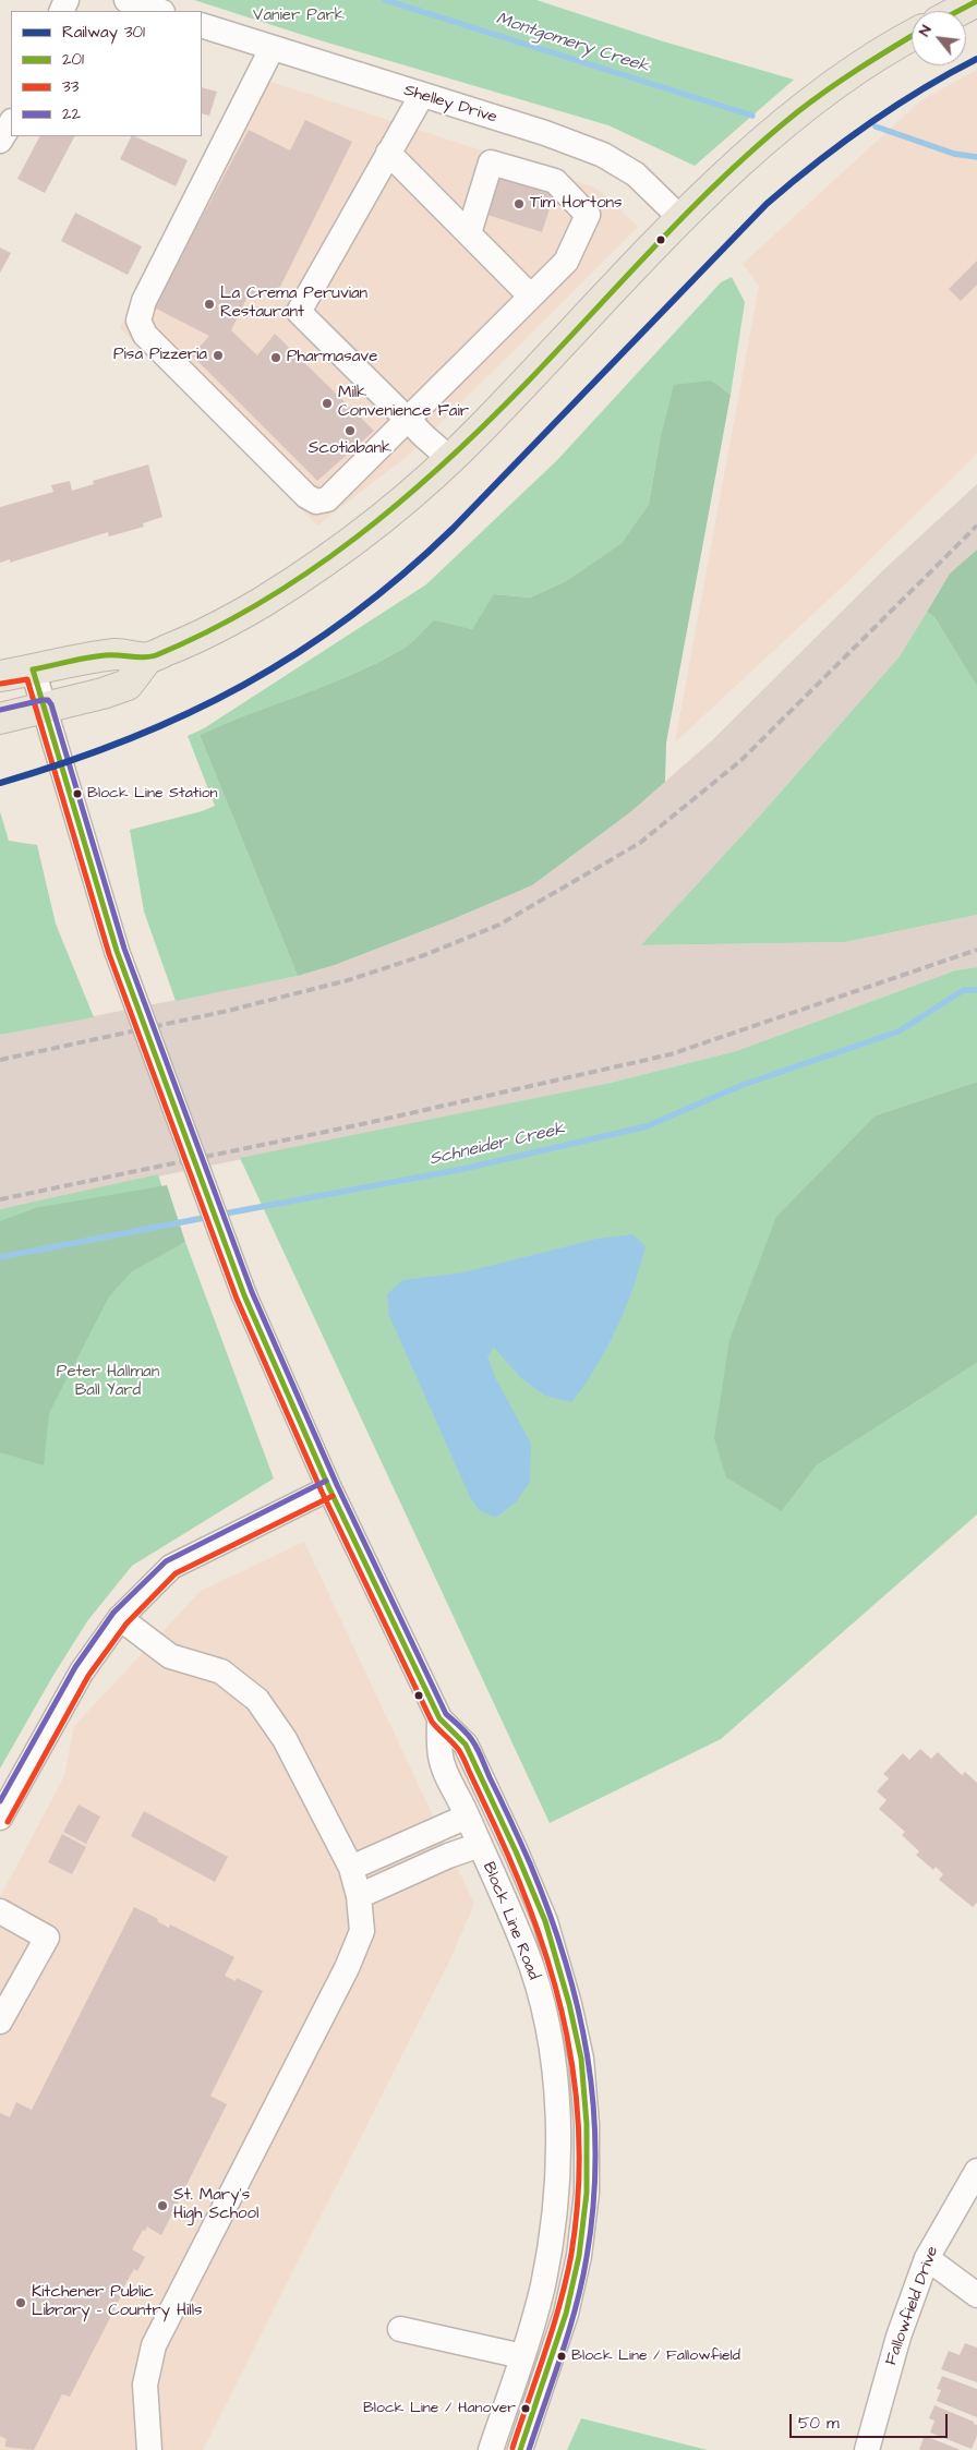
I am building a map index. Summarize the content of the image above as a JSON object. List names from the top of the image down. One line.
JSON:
{"streets":{"street":["Shelley Drive","Block Line Road","Fallowfield Drive"]},"water":["Montgomery Creek","Schneider Creek"],"parks":["Vanier Park","Peter Hallman Ball Yard"],"places":["Tim Hortons","La Crema Peruvian Restaurant","Pisa Pizzeria","Pharmasave","Milk Convenience Fair","Scotiabank","Block Line Station","St. Mary's High School","Kitchener Public Library - Country Hills","Block Line / Fallowfield","Block Line / Hanover"],"lines":["transit line 201","rail line 301","transit line 33","transit line 22"],"legend":["Railway 301","201","33","22"],"scale_bar":"50 m","north":"top left"}
